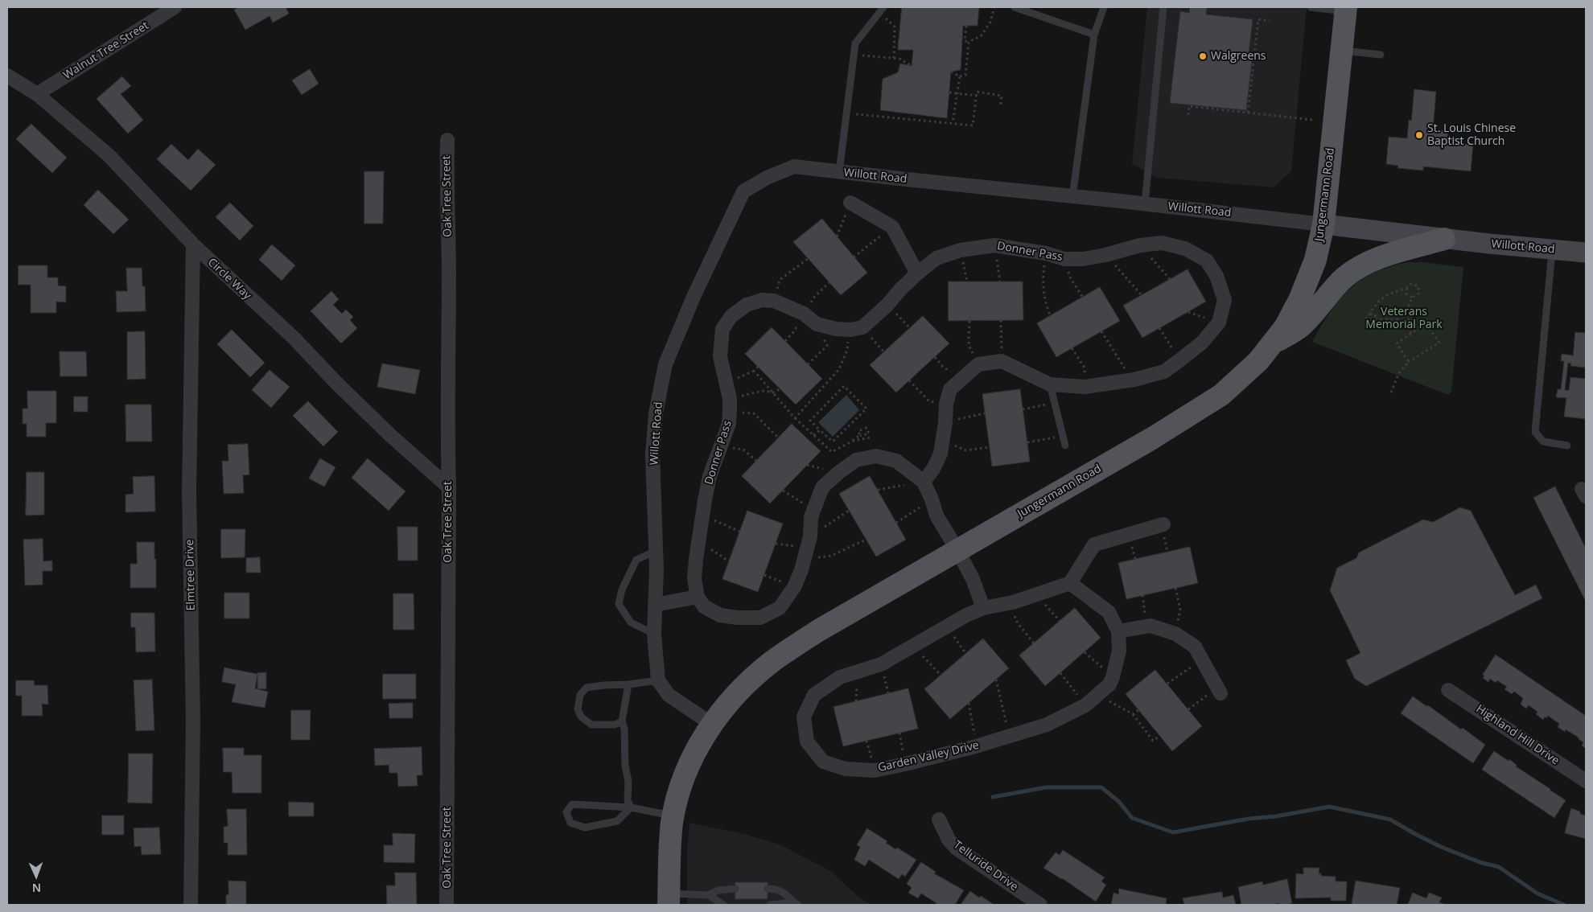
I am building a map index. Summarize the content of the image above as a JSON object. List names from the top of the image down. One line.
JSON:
{"streets":{"main road":["Willott Road","Jungermann Road"],"street":["Walnut Tree Street","Oak Tree Street","Donner Pass","Circle Way","Elmtree Drive","Highland Hill Drive","Garden Valley Drive","Telluride Drive"]},"crossings":[["Walnut Tree Street","Circle Way"],["Willott Road","Jungermann Road"],["Oak Tree Street","Circle Way"],["Circle Way","Elmtree Drive"]],"parks":["Veterans Memorial Park"],"places":["Walgreens","St. Louis Chinese Baptist Church"],"north":"bottom"}
